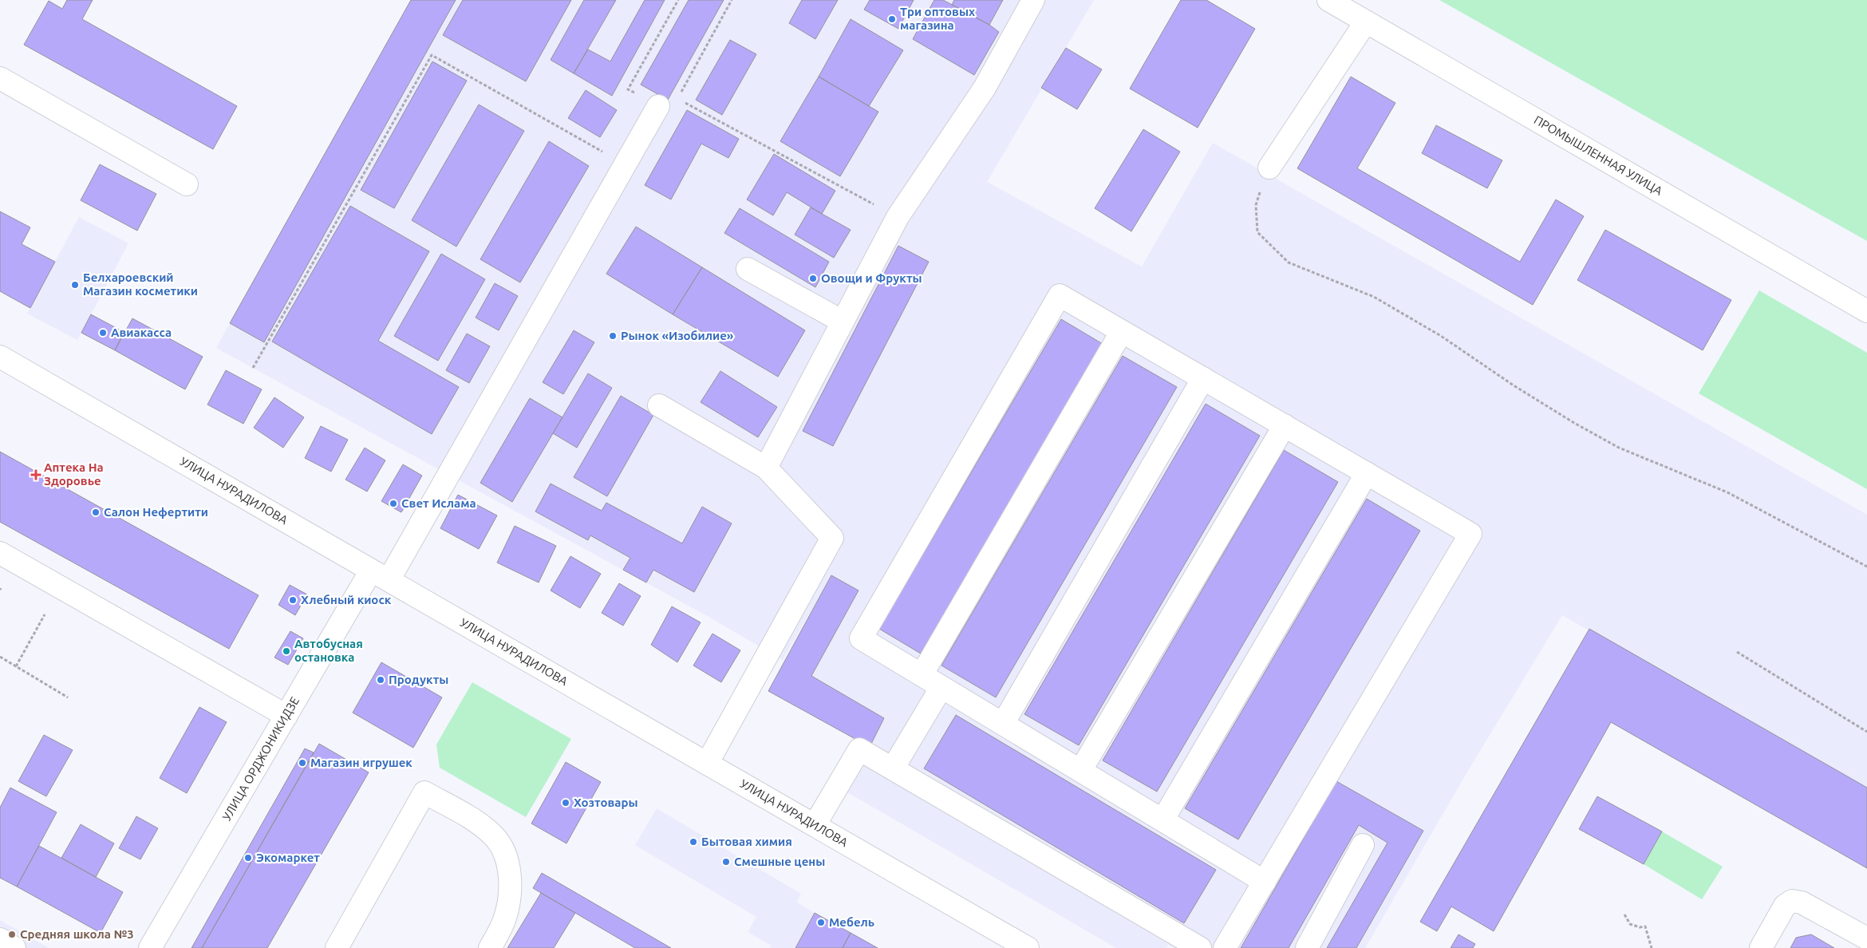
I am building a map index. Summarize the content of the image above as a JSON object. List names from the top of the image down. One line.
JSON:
{"streets":{"street":["ПРОМЫШЛЕННАЯ УЛИЦА","УЛИЦА НУРАДИЛОВА","УЛИЦА ОРДЖОНИКИДЗЕ"]},"crossings":[["УЛИЦА НУРАДИЛОВА","УЛИЦА ОРДЖОНИКИДЗЕ"]],"places":{"other":["Три оптовых магазина","Овощи и Фрукты","Белхароевский Магазин косметики","Авиакасса","Рынок «Изобилие»","Свет Ислама","Салон Нефертити","Хлебный киоск","Автобусная остановка","Продукты","Магазин игрушек","Хозтовары","Бытовая химия","Экомаркет","Смешные цены","Мебель","Средняя школа №3"],"health":["Аптека На Здоровье"]}}
